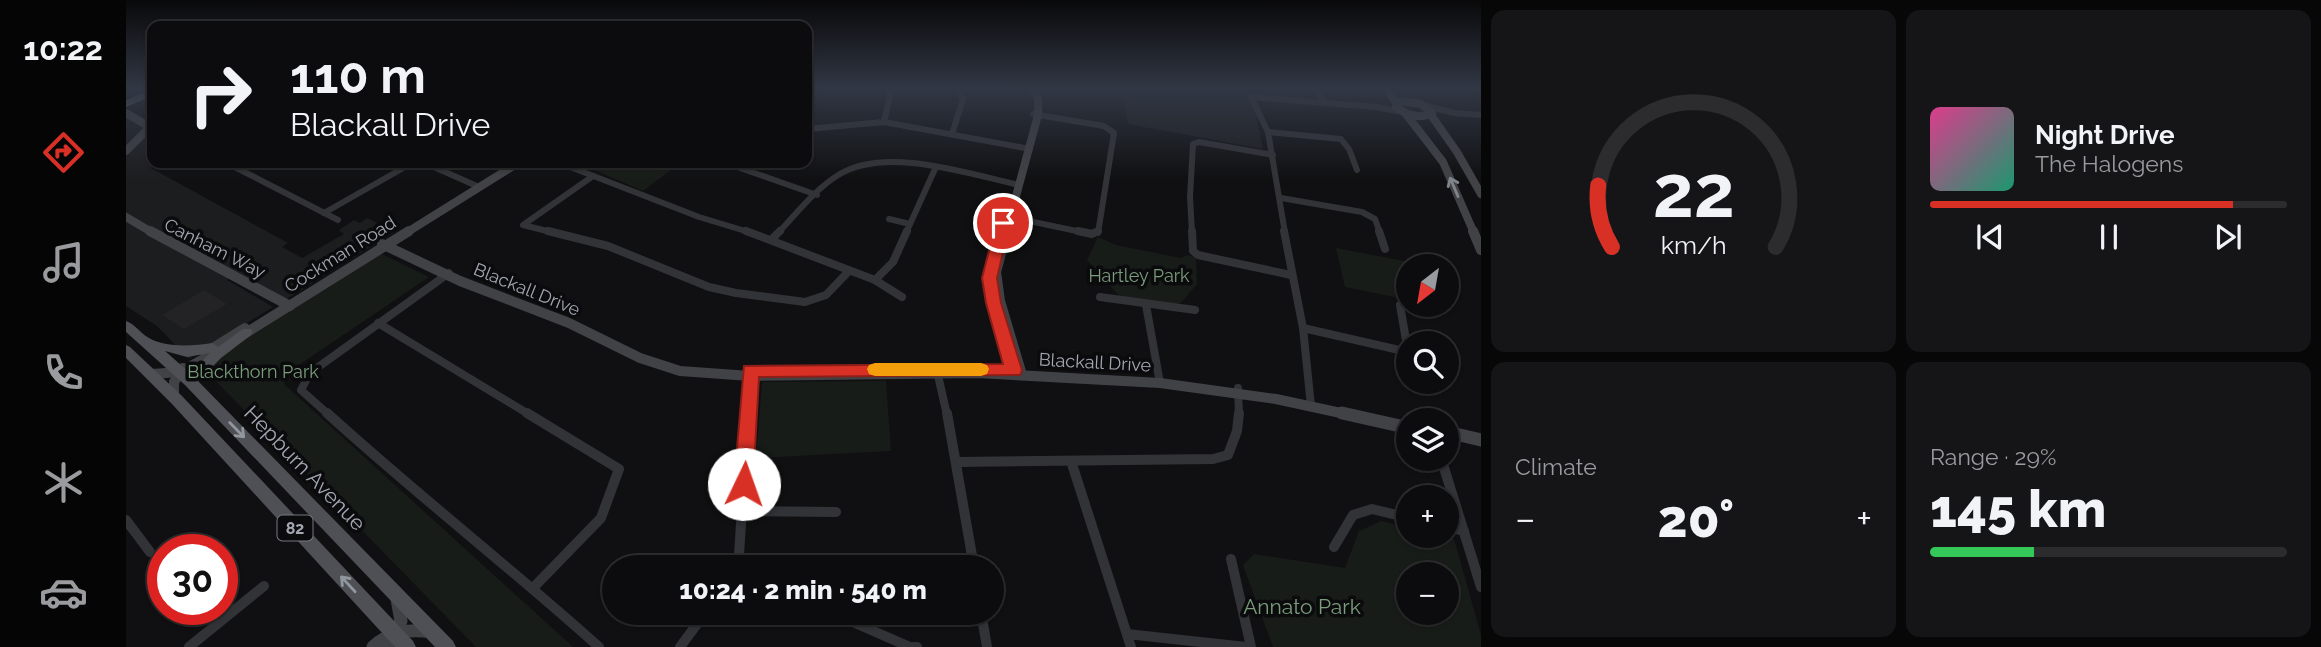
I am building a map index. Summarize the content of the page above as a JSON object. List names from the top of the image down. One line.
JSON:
{"streets":{"main road":["Canham Way","Cockman Road","Blackall Drive","Hepburn Avenue","82"]},"crossings":[["Canham Way","Cockman Road"],["Cockman Road","Blackall Drive"],["Cockman Road","Hepburn Avenue"]],"parks":["Hartley Park","Blackthorn Park","Annato Park"],"north":"bottom left","page":{"tabs":"10:22","turn":["110 m","Blackall Drive"],"song":["Night Drive","The Halogens"],"map_buttons":["+","−"],"tile":["Climate",["Range · 29%","145 km"]],"heat":["−","20°","+"],"limit":"30","trip":"10:24 · 2 min · 540 m","gauge":["22","km/h"]}}
